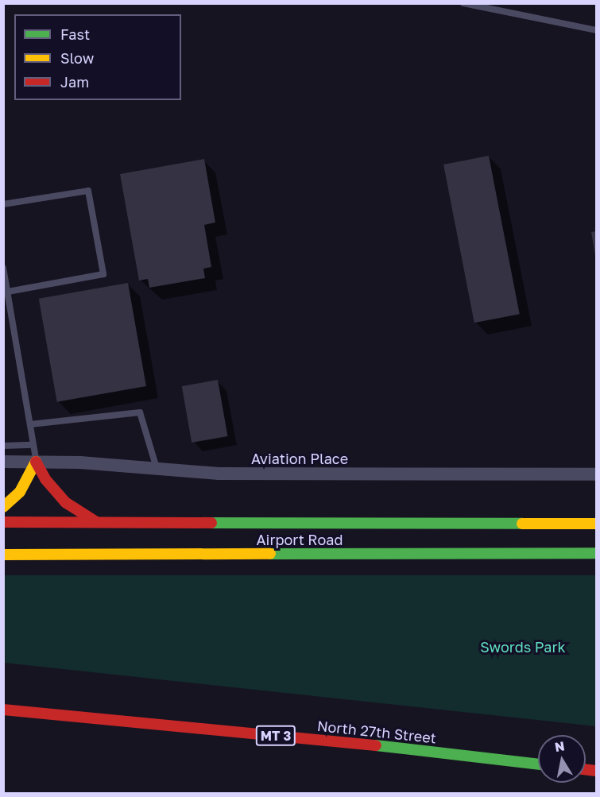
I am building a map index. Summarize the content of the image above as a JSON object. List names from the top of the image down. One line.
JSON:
{"streets":{"main road":["Airport Road","North 27th Street","MT 3"],"street":["Aviation Place"]},"parks":["Swords Park"],"legend":["Fast","Slow","Jam"],"north":"top"}
